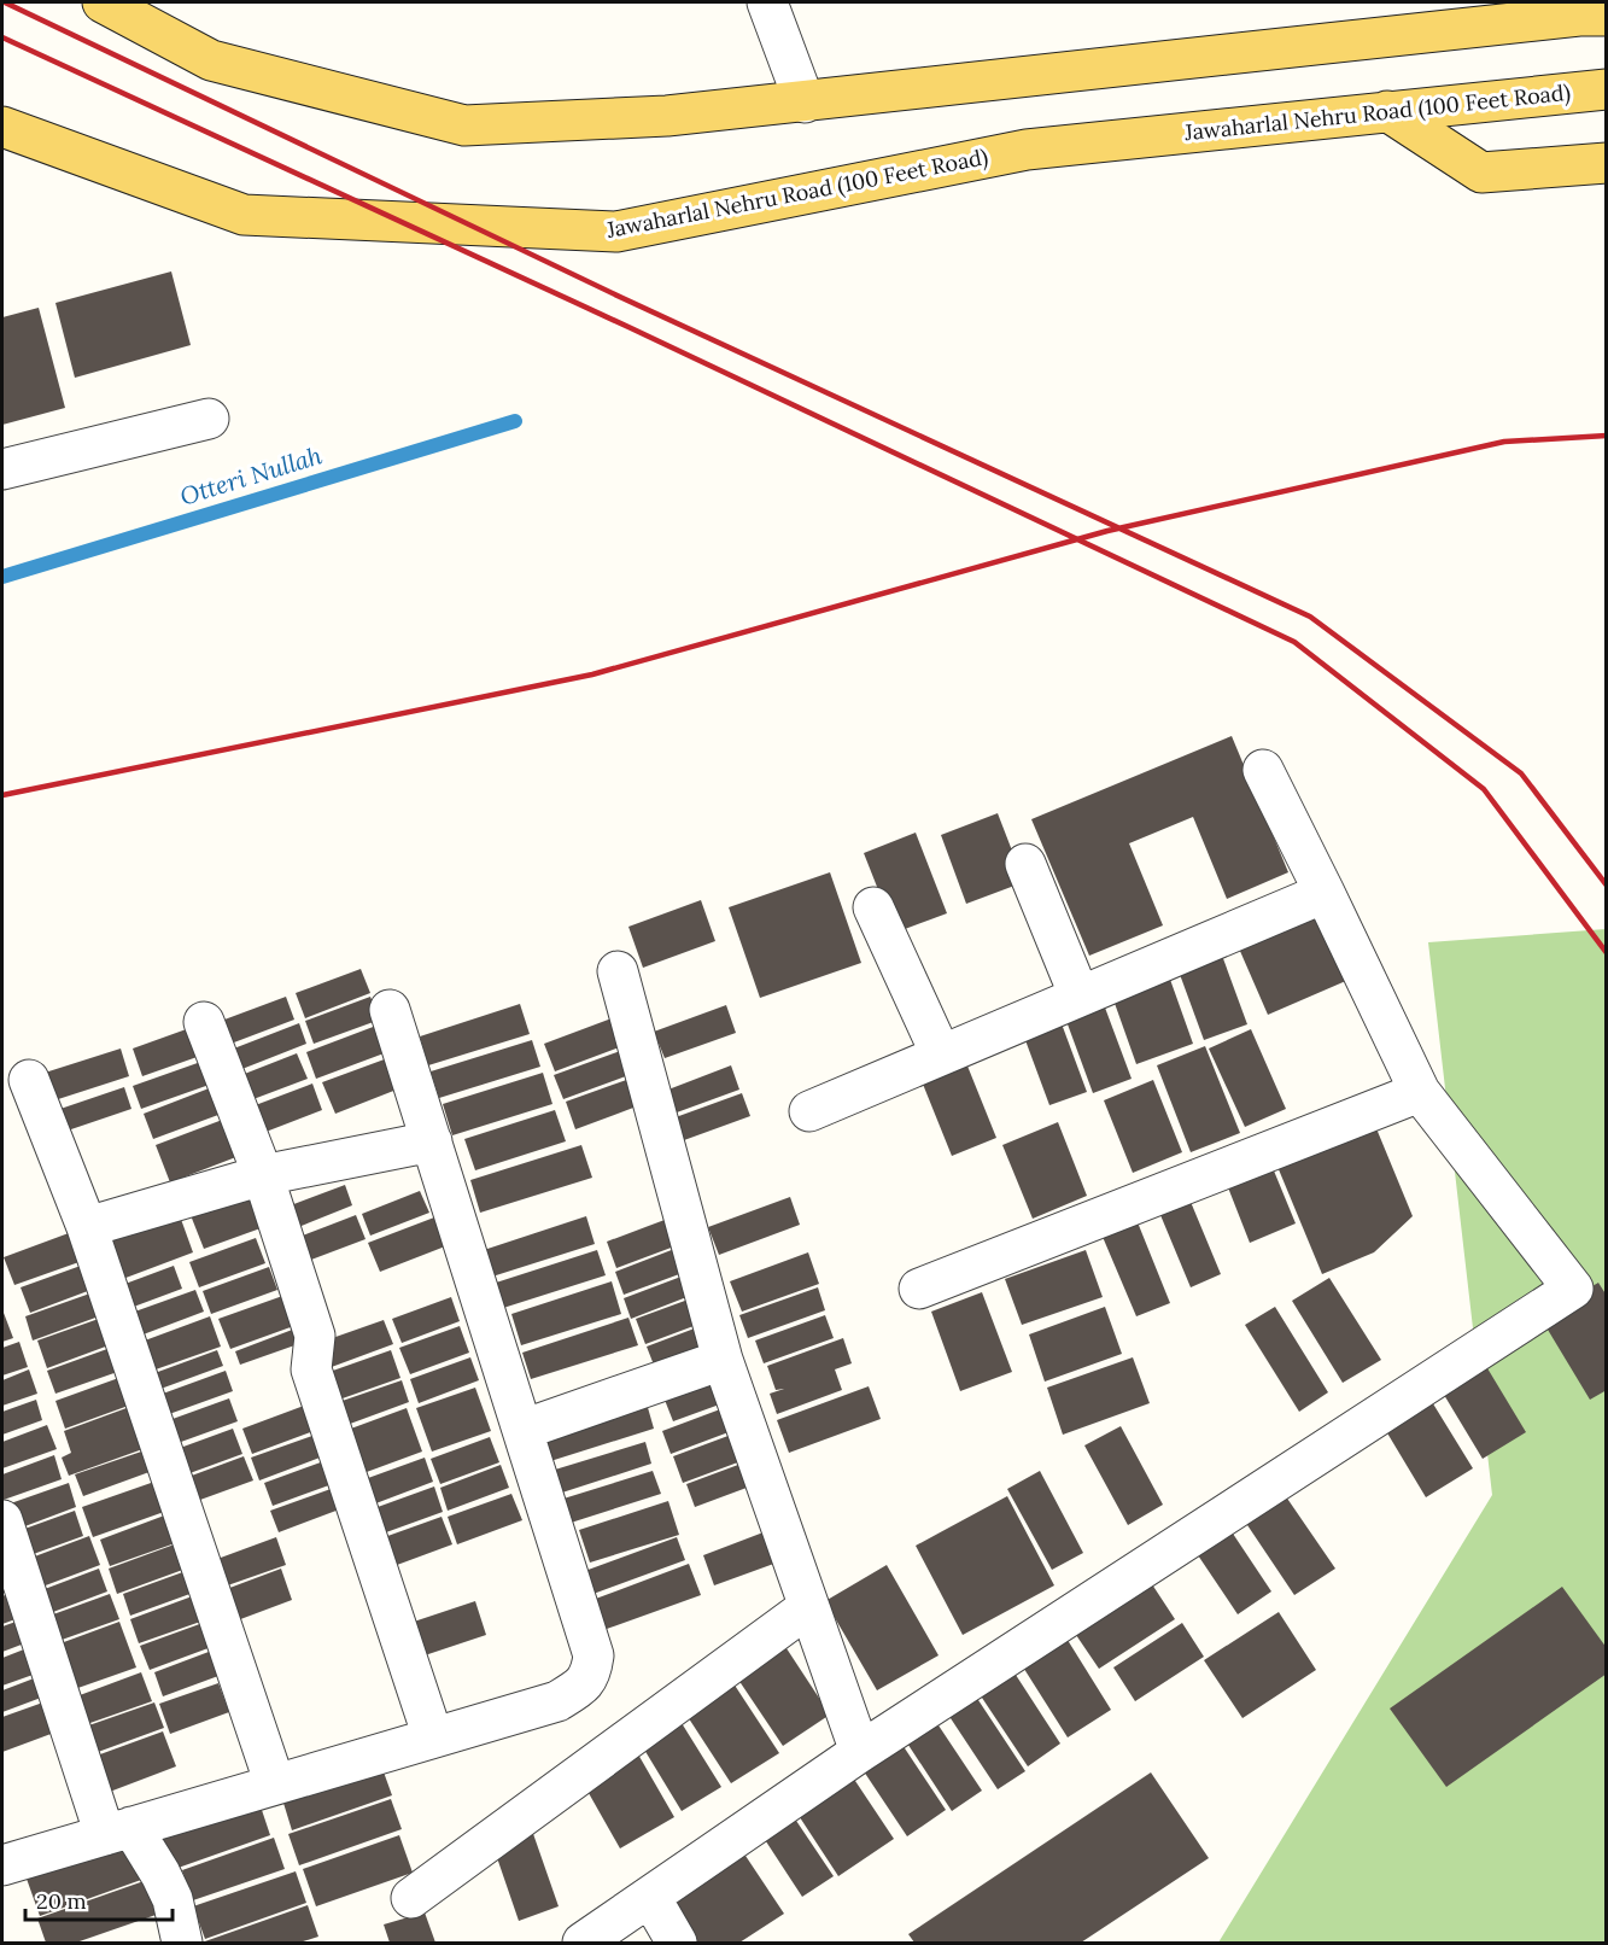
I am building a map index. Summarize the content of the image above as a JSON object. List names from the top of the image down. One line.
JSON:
{"streets":{"main road":["Jawaharlal Nehru Road (100 Feet Road)"]},"water":["Otteri Nullah"],"scale_bar":"20 m"}
